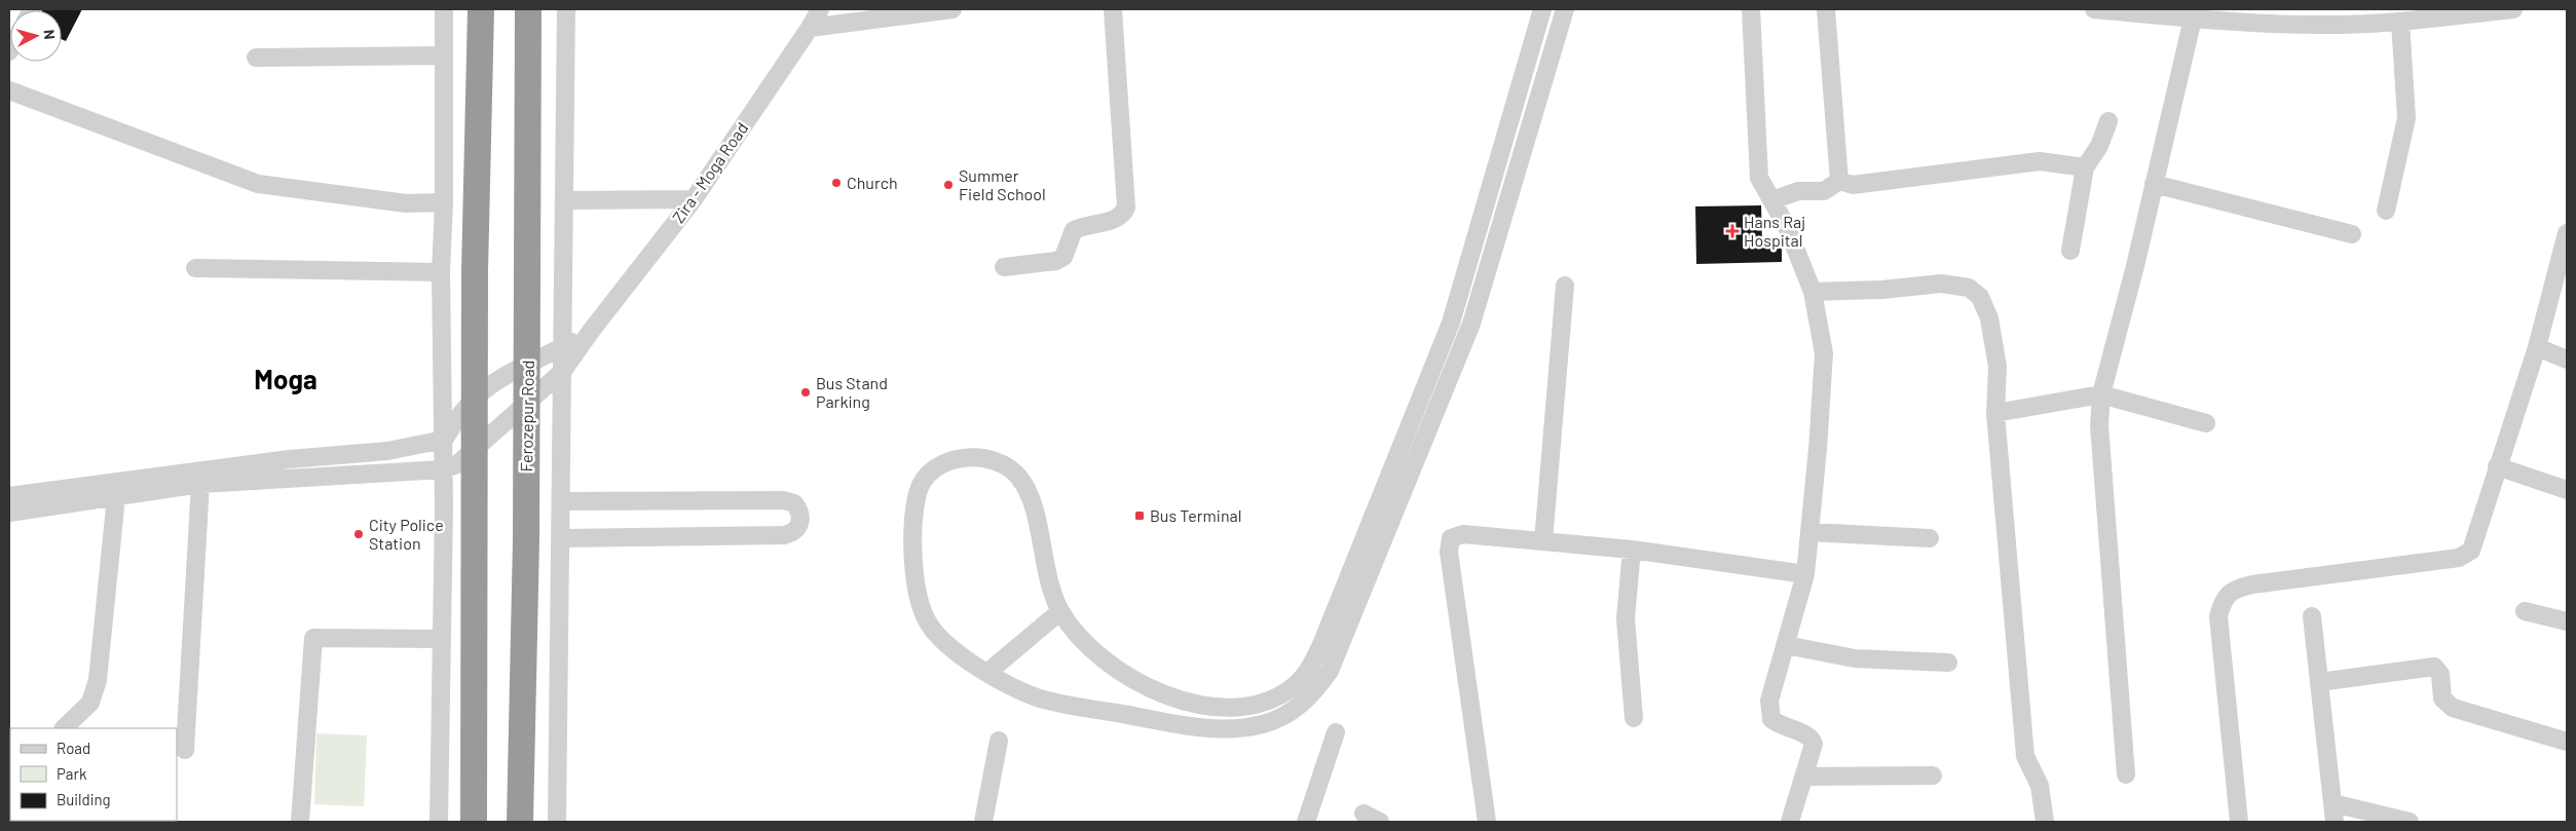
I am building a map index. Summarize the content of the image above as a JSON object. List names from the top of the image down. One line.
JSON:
{"streets":{"highway":["Ferozepur Road"],"street":["Zira - Moga Road"]},"districts":["Moga"],"places":{"other":["Church","Summer Field School","Bus Stand Parking","City Police Station"],"health":["Hans Raj Hospital"],"transit":["Bus Terminal"]},"legend":["Road","Park","Building"],"north":"right"}
